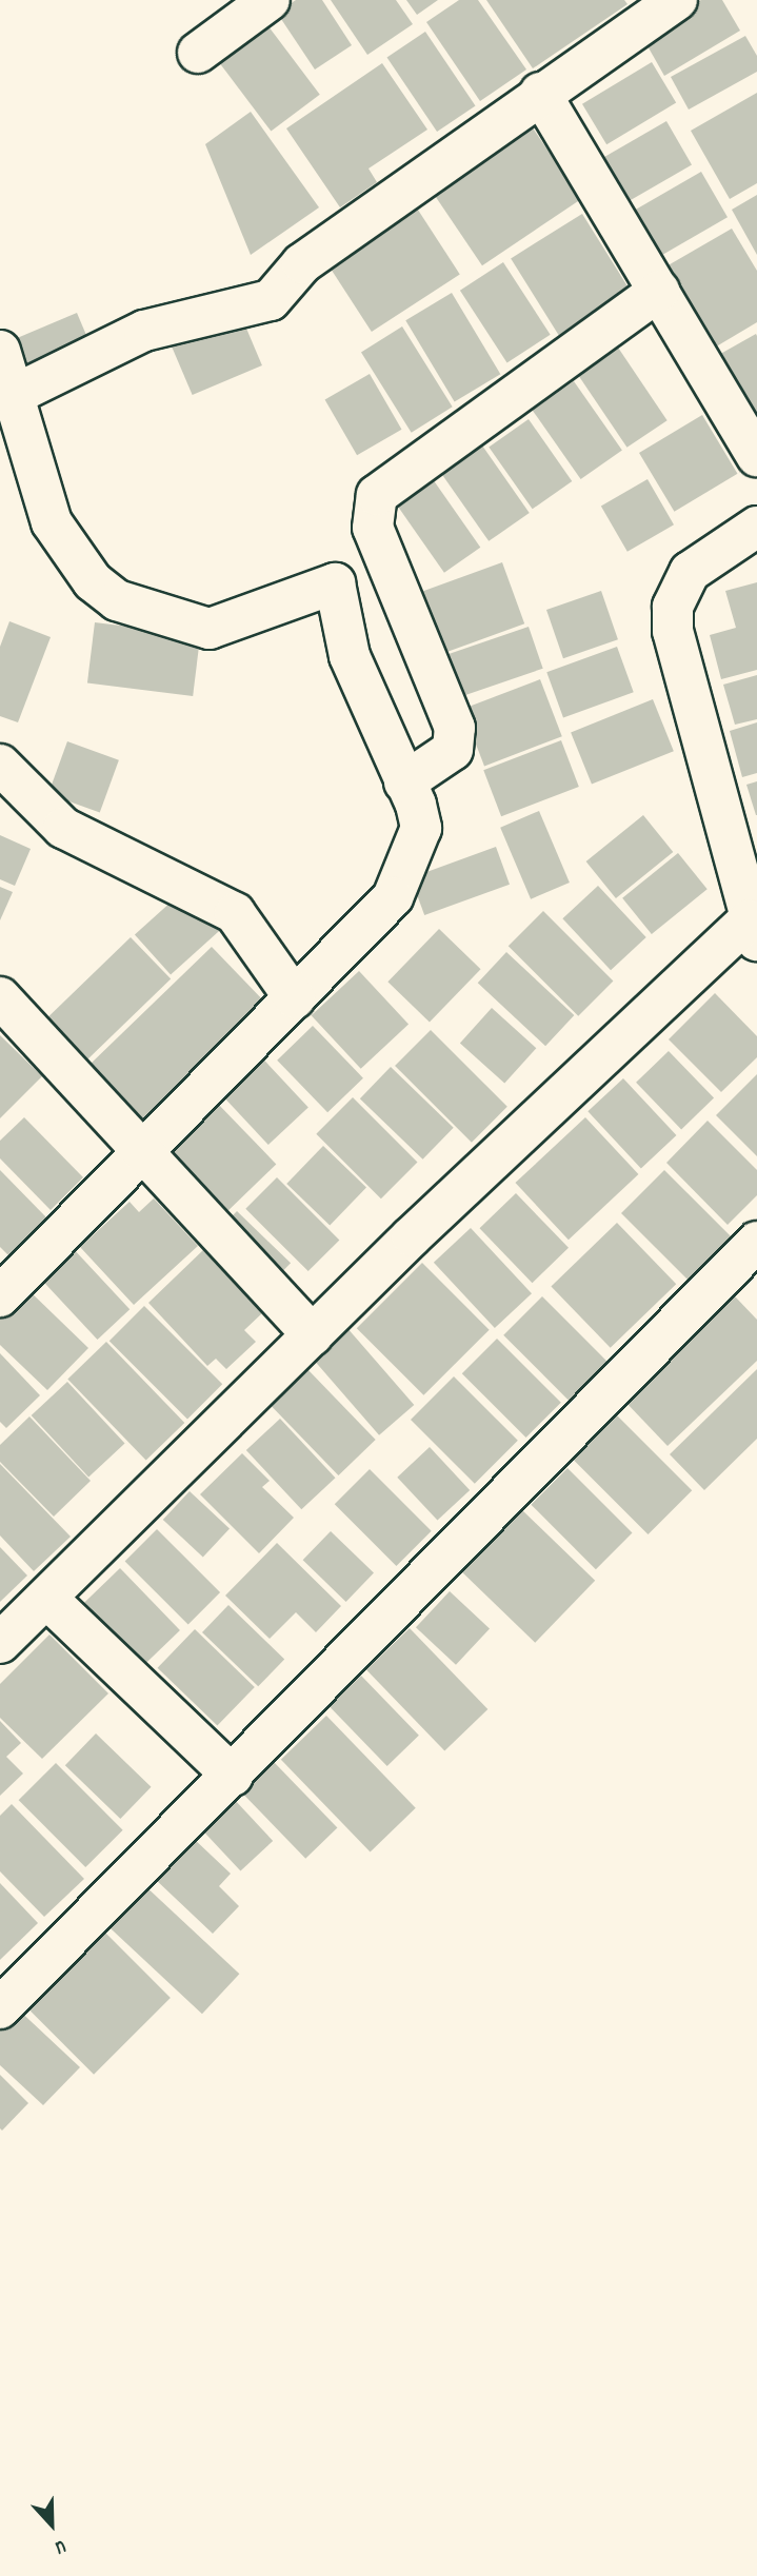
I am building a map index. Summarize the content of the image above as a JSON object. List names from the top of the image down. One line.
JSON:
{"north":"bottom"}
